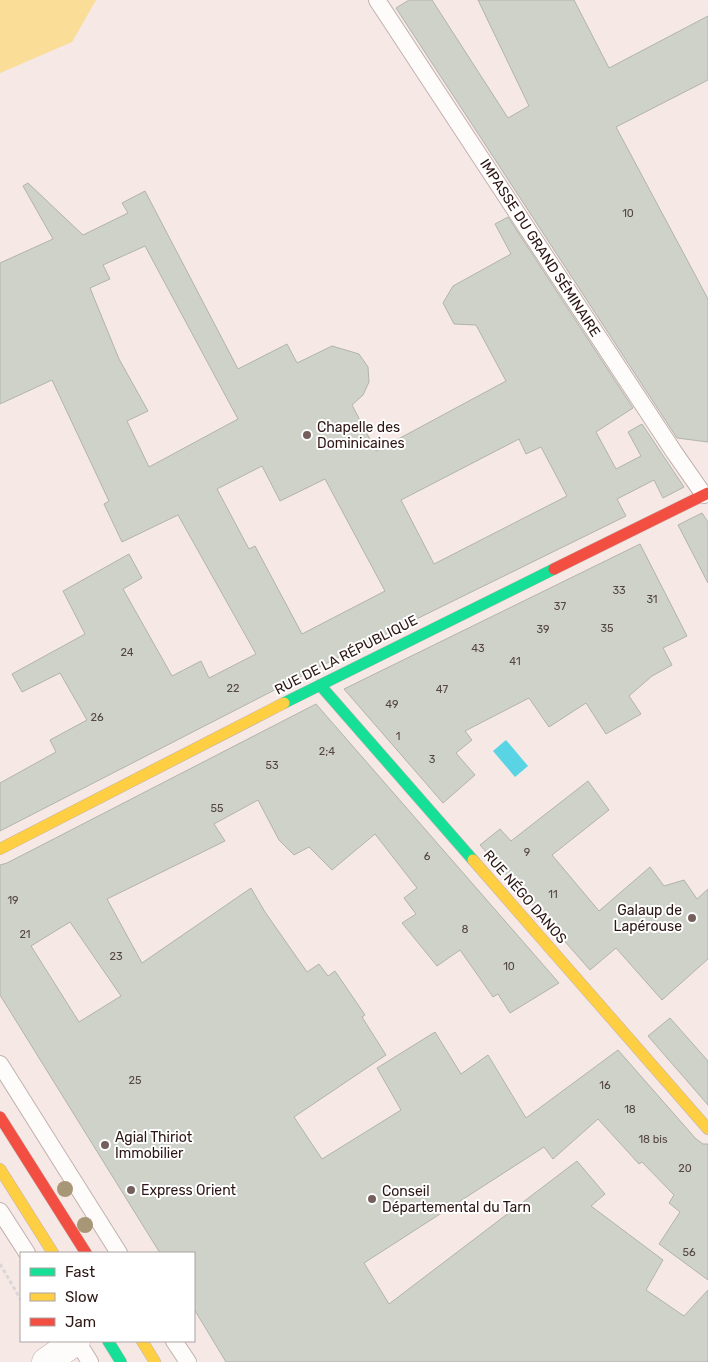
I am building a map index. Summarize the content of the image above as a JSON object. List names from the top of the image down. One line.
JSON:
{"streets":{"main road":["RUE DE LA RÉPUBLIQUE","RUE NÉGO DANOS"],"lane":["IMPASSE DU GRAND SÉMINAIRE"]},"crossings":[["IMPASSE DU GRAND SÉMINAIRE","RUE DE LA RÉPUBLIQUE"],["RUE DE LA RÉPUBLIQUE","RUE NÉGO DANOS"]],"places":["Chapelle des Dominicaines","Galaup de Lapérouse","Agial Thiriot Immobilier","Express Orient","Conseil Départemental du Tarn"],"house_numbers":["10","33","31","37","35","39","43","24","41","22","47","49","26","1","2;4","3","53","55","9","6","11","19","8","21","23","10","25","16","18","18 bis","20","56"],"legend":["Fast","Slow","Jam"]}
